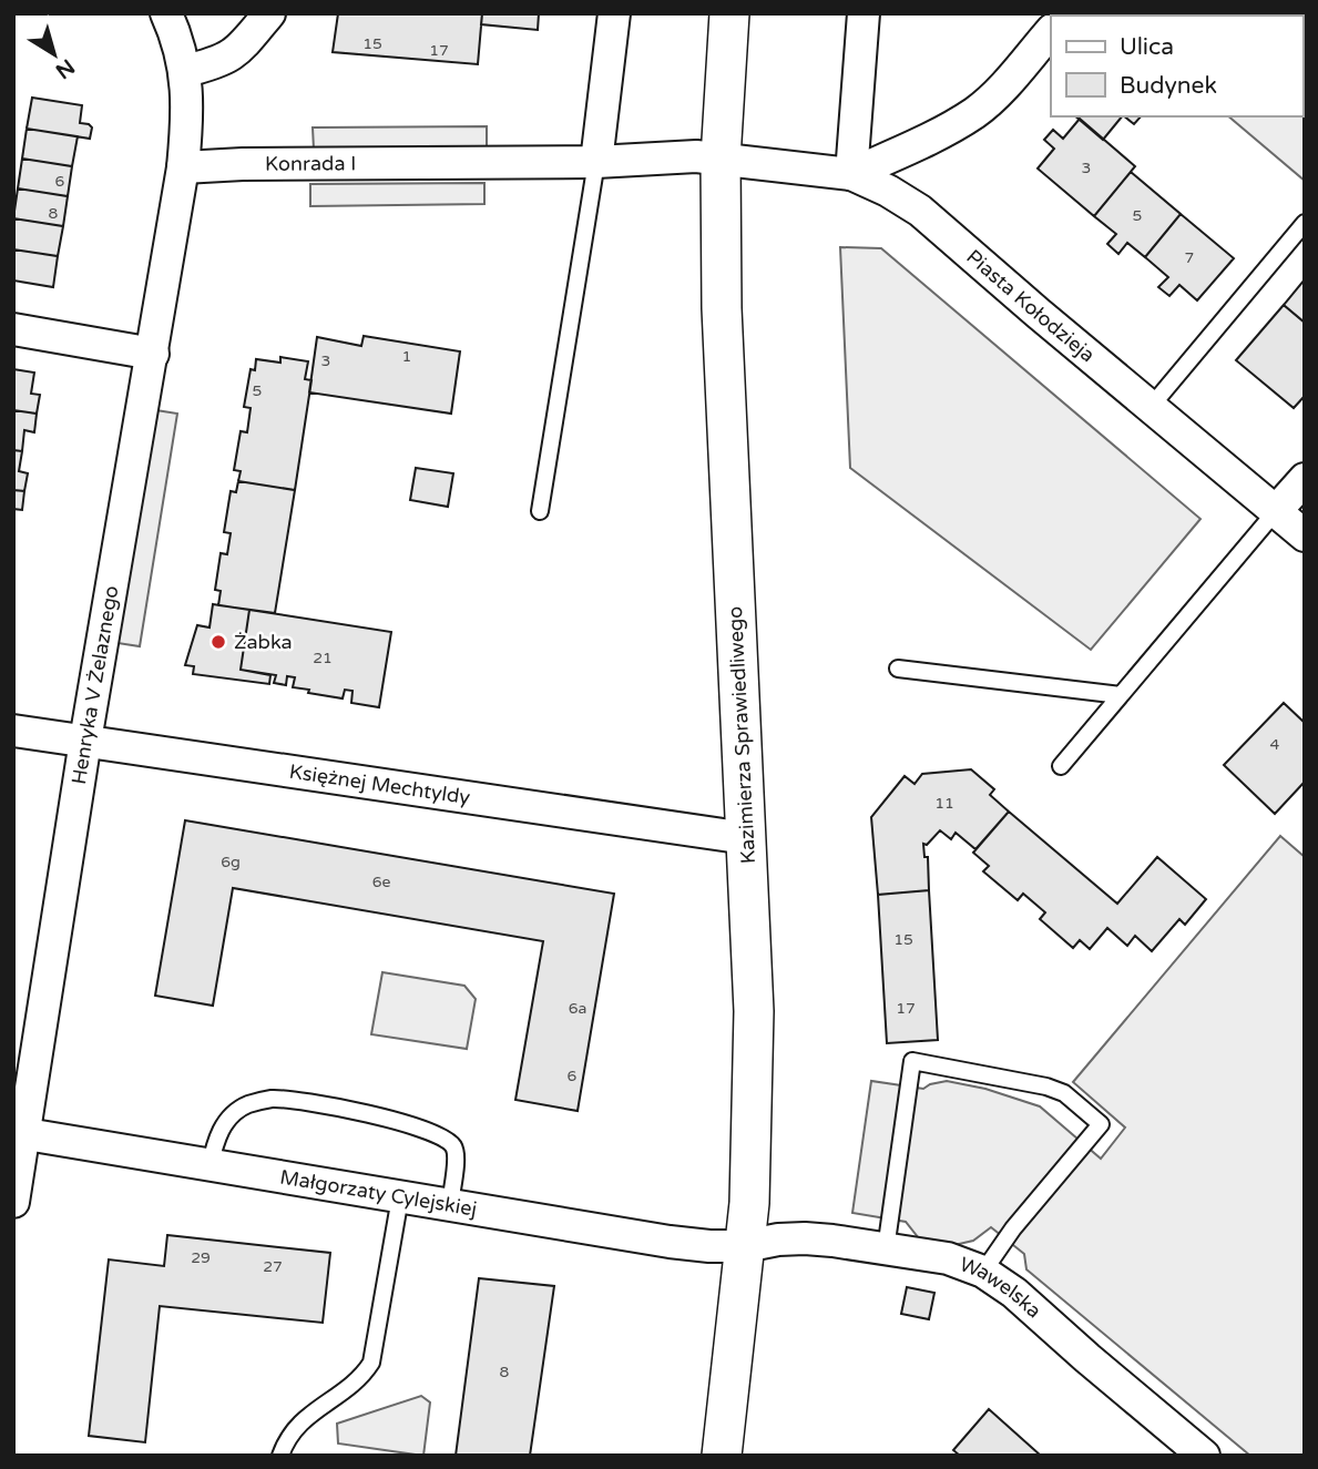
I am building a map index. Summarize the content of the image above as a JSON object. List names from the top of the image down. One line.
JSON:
{"streets":{"street":["Konrada I","Piasta Kołodzieja","Henryka V Żelaznego","Kazimierza Sprawiedliwego","Księżnej Mechtyldy","Małgorzaty Cylejskiej","Wawelska"]},"crossings":[["Konrada I","Piasta Kołodzieja"],["Konrada I","Henryka V Żelaznego"],["Konrada I","Kazimierza Sprawiedliwego"],["Piasta Kołodzieja","Kazimierza Sprawiedliwego"],["Henryka V Żelaznego","Księżnej Mechtyldy"],["Henryka V Żelaznego","Małgorzaty Cylejskiej"],["Kazimierza Sprawiedliwego","Księżnej Mechtyldy"],["Kazimierza Sprawiedliwego","Małgorzaty Cylejskiej"],["Kazimierza Sprawiedliwego","Wawelska"],["Małgorzaty Cylejskiej","Wawelska"]],"places":["Żabka"],"house_numbers":["15","17","3","6","8","5","7","1","3","5","21","4","11","6g","6e","15","6a","17","6","29","27","8"],"legend":["Ulica","Budynek"],"north":"bottom right"}
